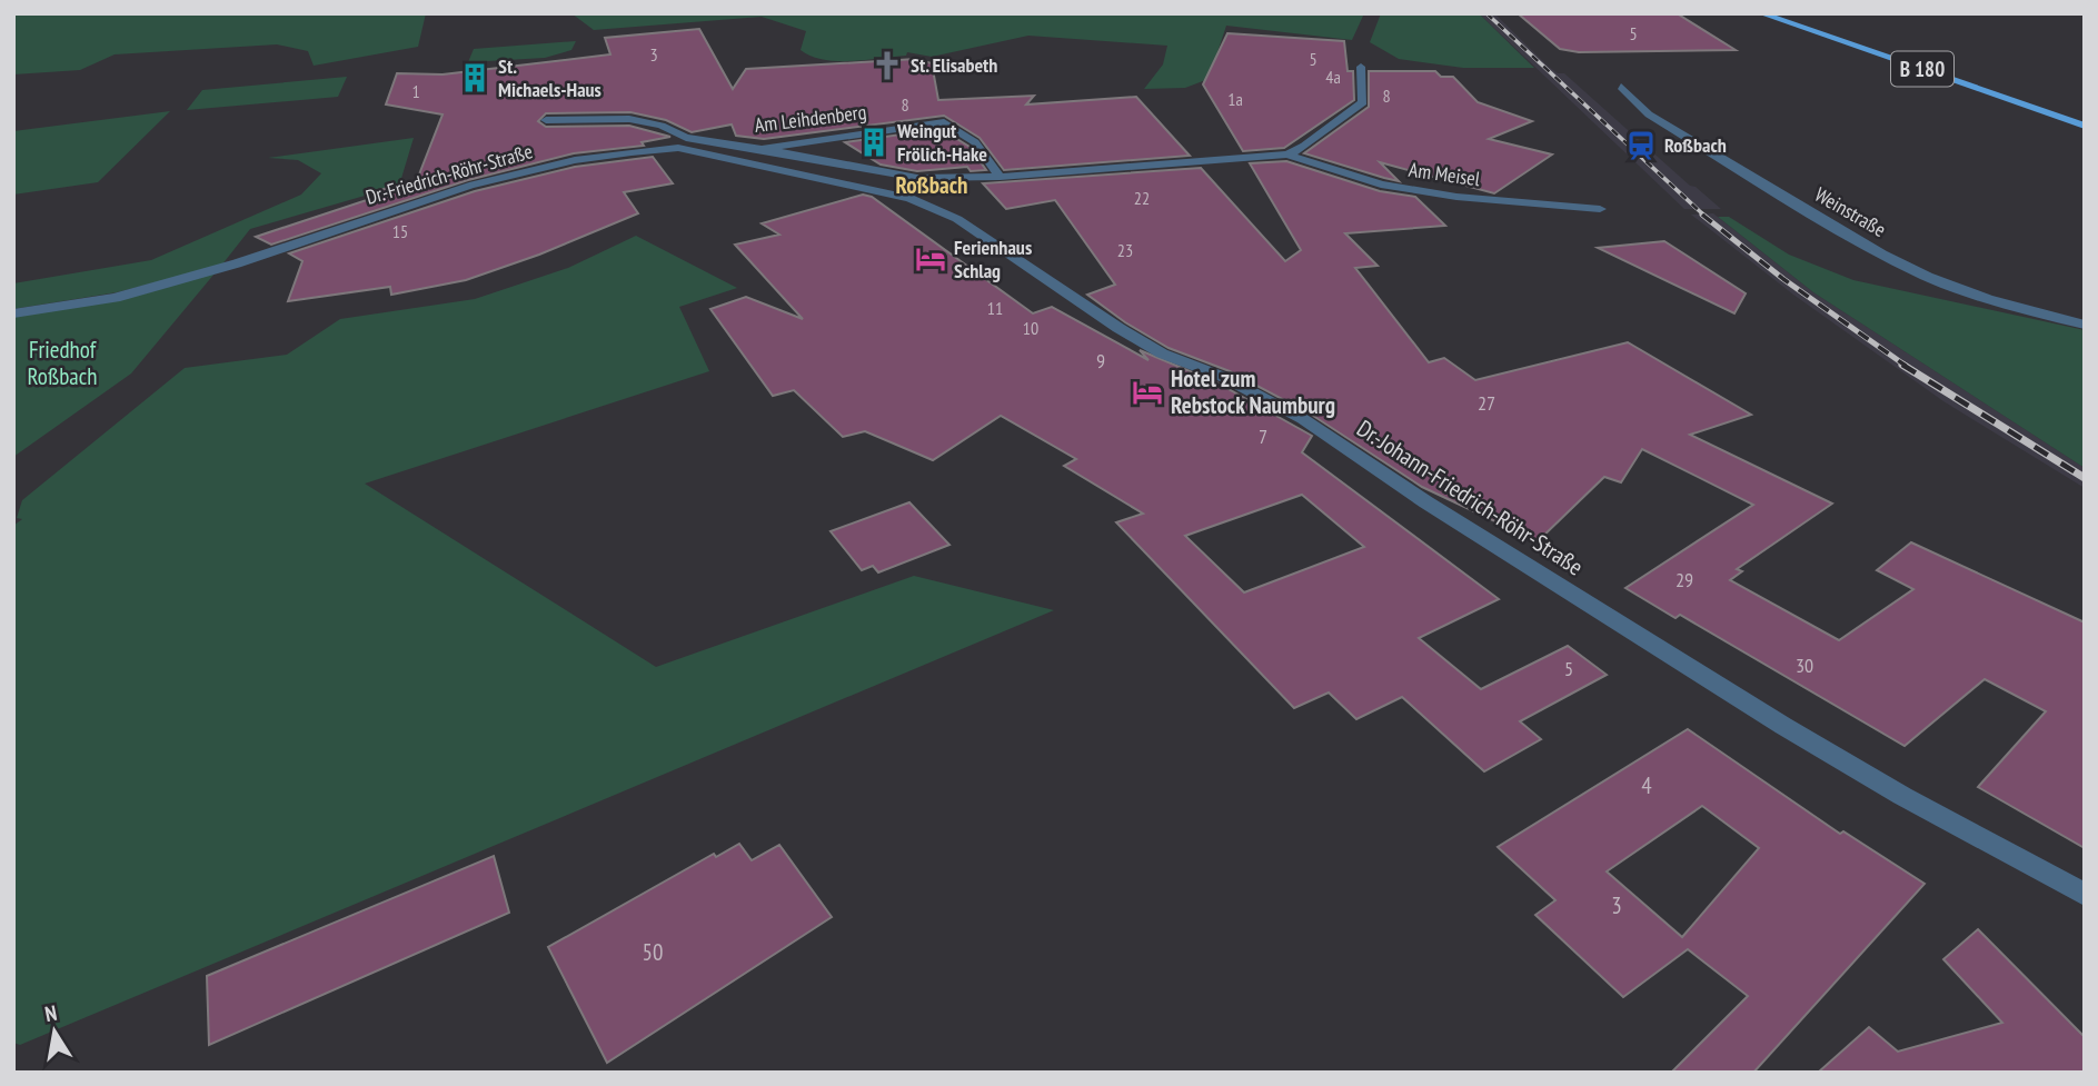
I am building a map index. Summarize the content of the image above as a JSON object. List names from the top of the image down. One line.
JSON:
{"streets":{"main road":["B 180"],"street":["Am Leihdenberg","Dr.-Friedrich-Röhr-Straße","Am Meisel","Weinstraße","Dr.-Johann-Friedrich-Röhr-Straße"]},"crossings":[["Am Leihdenberg","Dr.-Friedrich-Röhr-Straße"],["Am Leihdenberg","Am Meisel"],["Am Leihdenberg","Dr.-Johann-Friedrich-Röhr-Straße"],["Dr.-Friedrich-Röhr-Straße","Dr.-Johann-Friedrich-Röhr-Straße"]],"districts":["Roßbach"],"parks":["Friedhof Roßbach"],"places":{"church":["St. Elisabeth"],"building":["St. Michaels-Haus","Weingut Frölich-Hake"],"station":["Roßbach"],"hotel":["Ferienhaus Schlag","Hotel zum Rebstock Naumburg"]},"house_numbers":["5","3","5","4a","1","8","1a","8","22","15","23","11","10","9","27","7","29","30","5","4","3","50"],"north":"top"}
